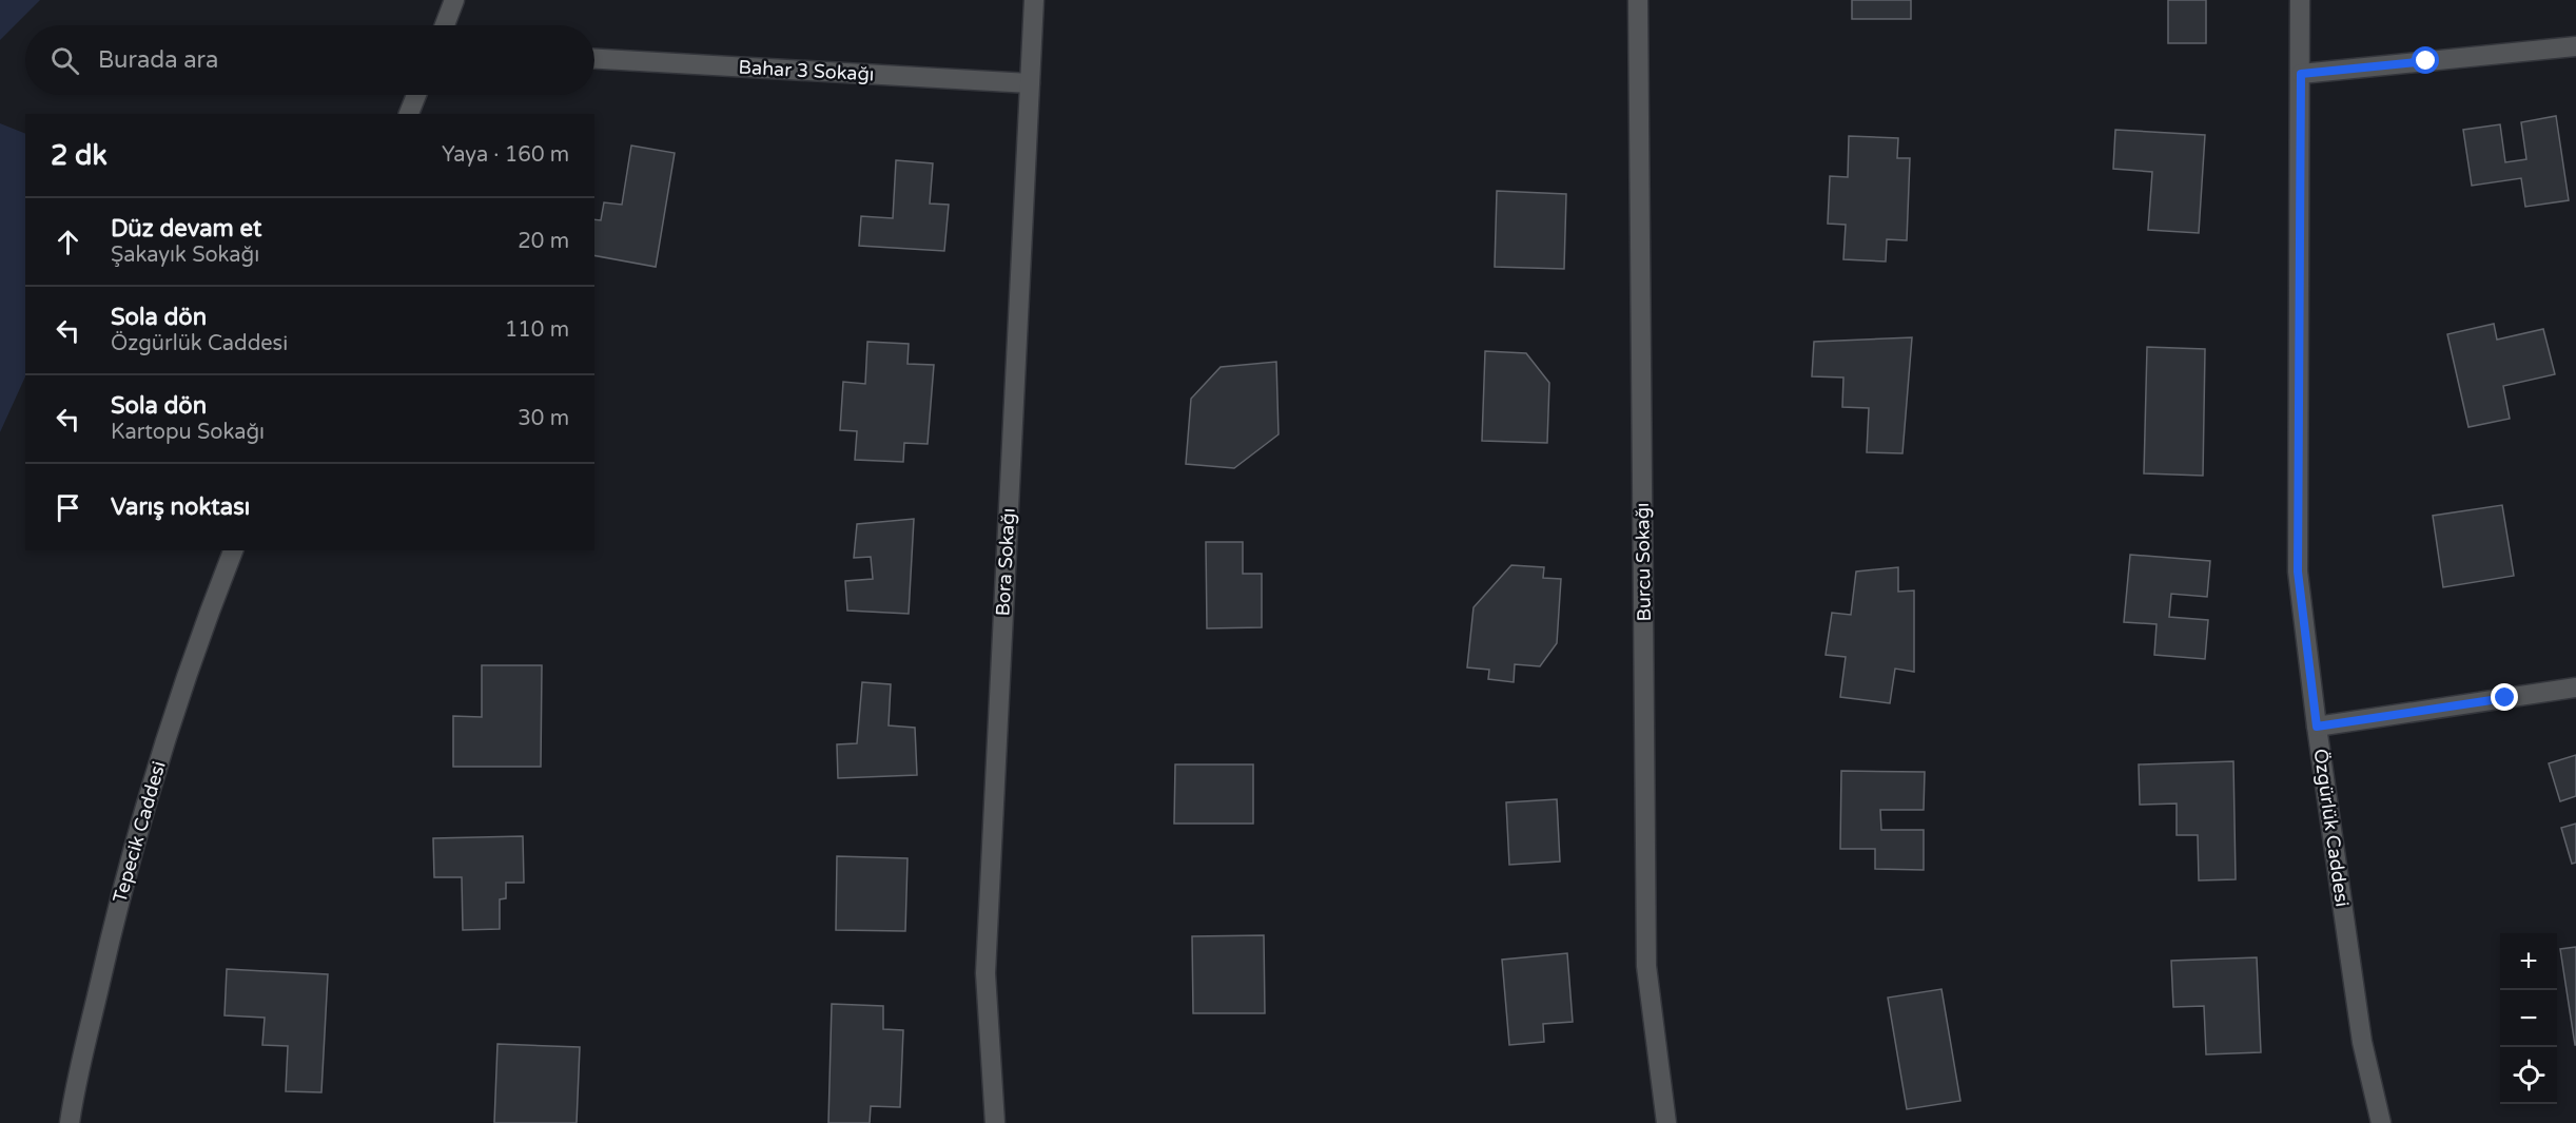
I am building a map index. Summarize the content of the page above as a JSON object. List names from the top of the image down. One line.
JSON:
{"streets":{"street":["Bahar 3 Sokağı","Bora Sokağı","Burcu Sokağı","Özgürlük Caddesi","Tepecik Caddesi"]},"crossings":[["Bahar 3 Sokağı","Bora Sokağı"]],"page":{"search":"Burada ara","heading":["2 dk","Yaya · 160 m"],"list":[["Düz devam et","Şakayık Sokağı","20 m"],["Sola dön","Özgürlük Caddesi","110 m"],["Sola dön","Kartopu Sokağı","30 m"],"Varış noktası"],"map_buttons":["+","−"]}}
